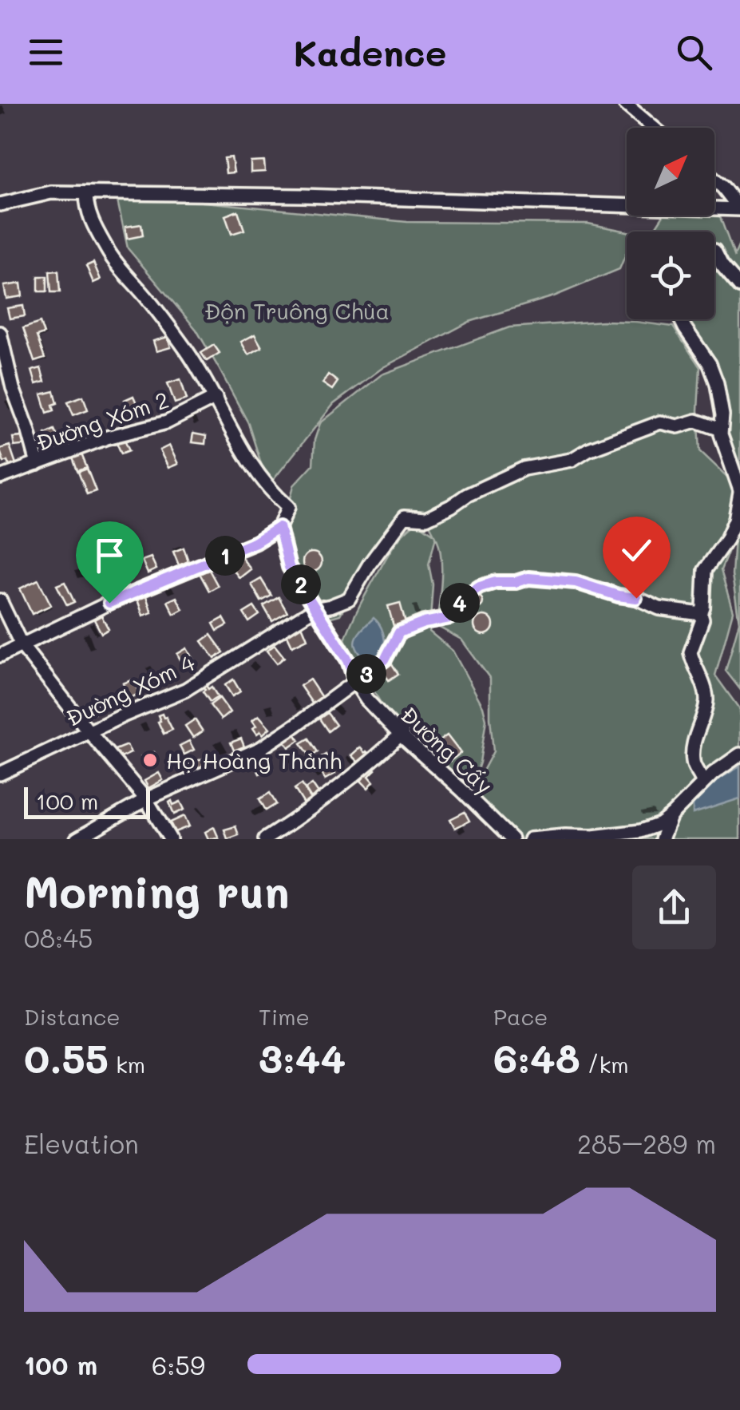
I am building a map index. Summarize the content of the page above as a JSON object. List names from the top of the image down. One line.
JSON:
{"streets":{"street":["Đường Xóm 2","Đường Xóm 4","Đường Cấy"]},"crossings":[["Đường Xóm 2","Đường Cấy"],["Đường Xóm 4","Đường Cấy"]],"parks":["Độn Truông Chùa"],"places":["Họ Hoàng Thành"],"scale_bar":"100 m","north":"top right","page":{"header":"Kadence","pins":["1","2","4","3"],"scale":"100 m","heading":["Morning run","08:45"],"stats":[["Distance","0.55 km"],["Time","3:44"],["Pace","6:48 /km"]],"chart":["Elevation","285–289 m"],"list":[{"name":"100 m","note":"6:59"}]}}
